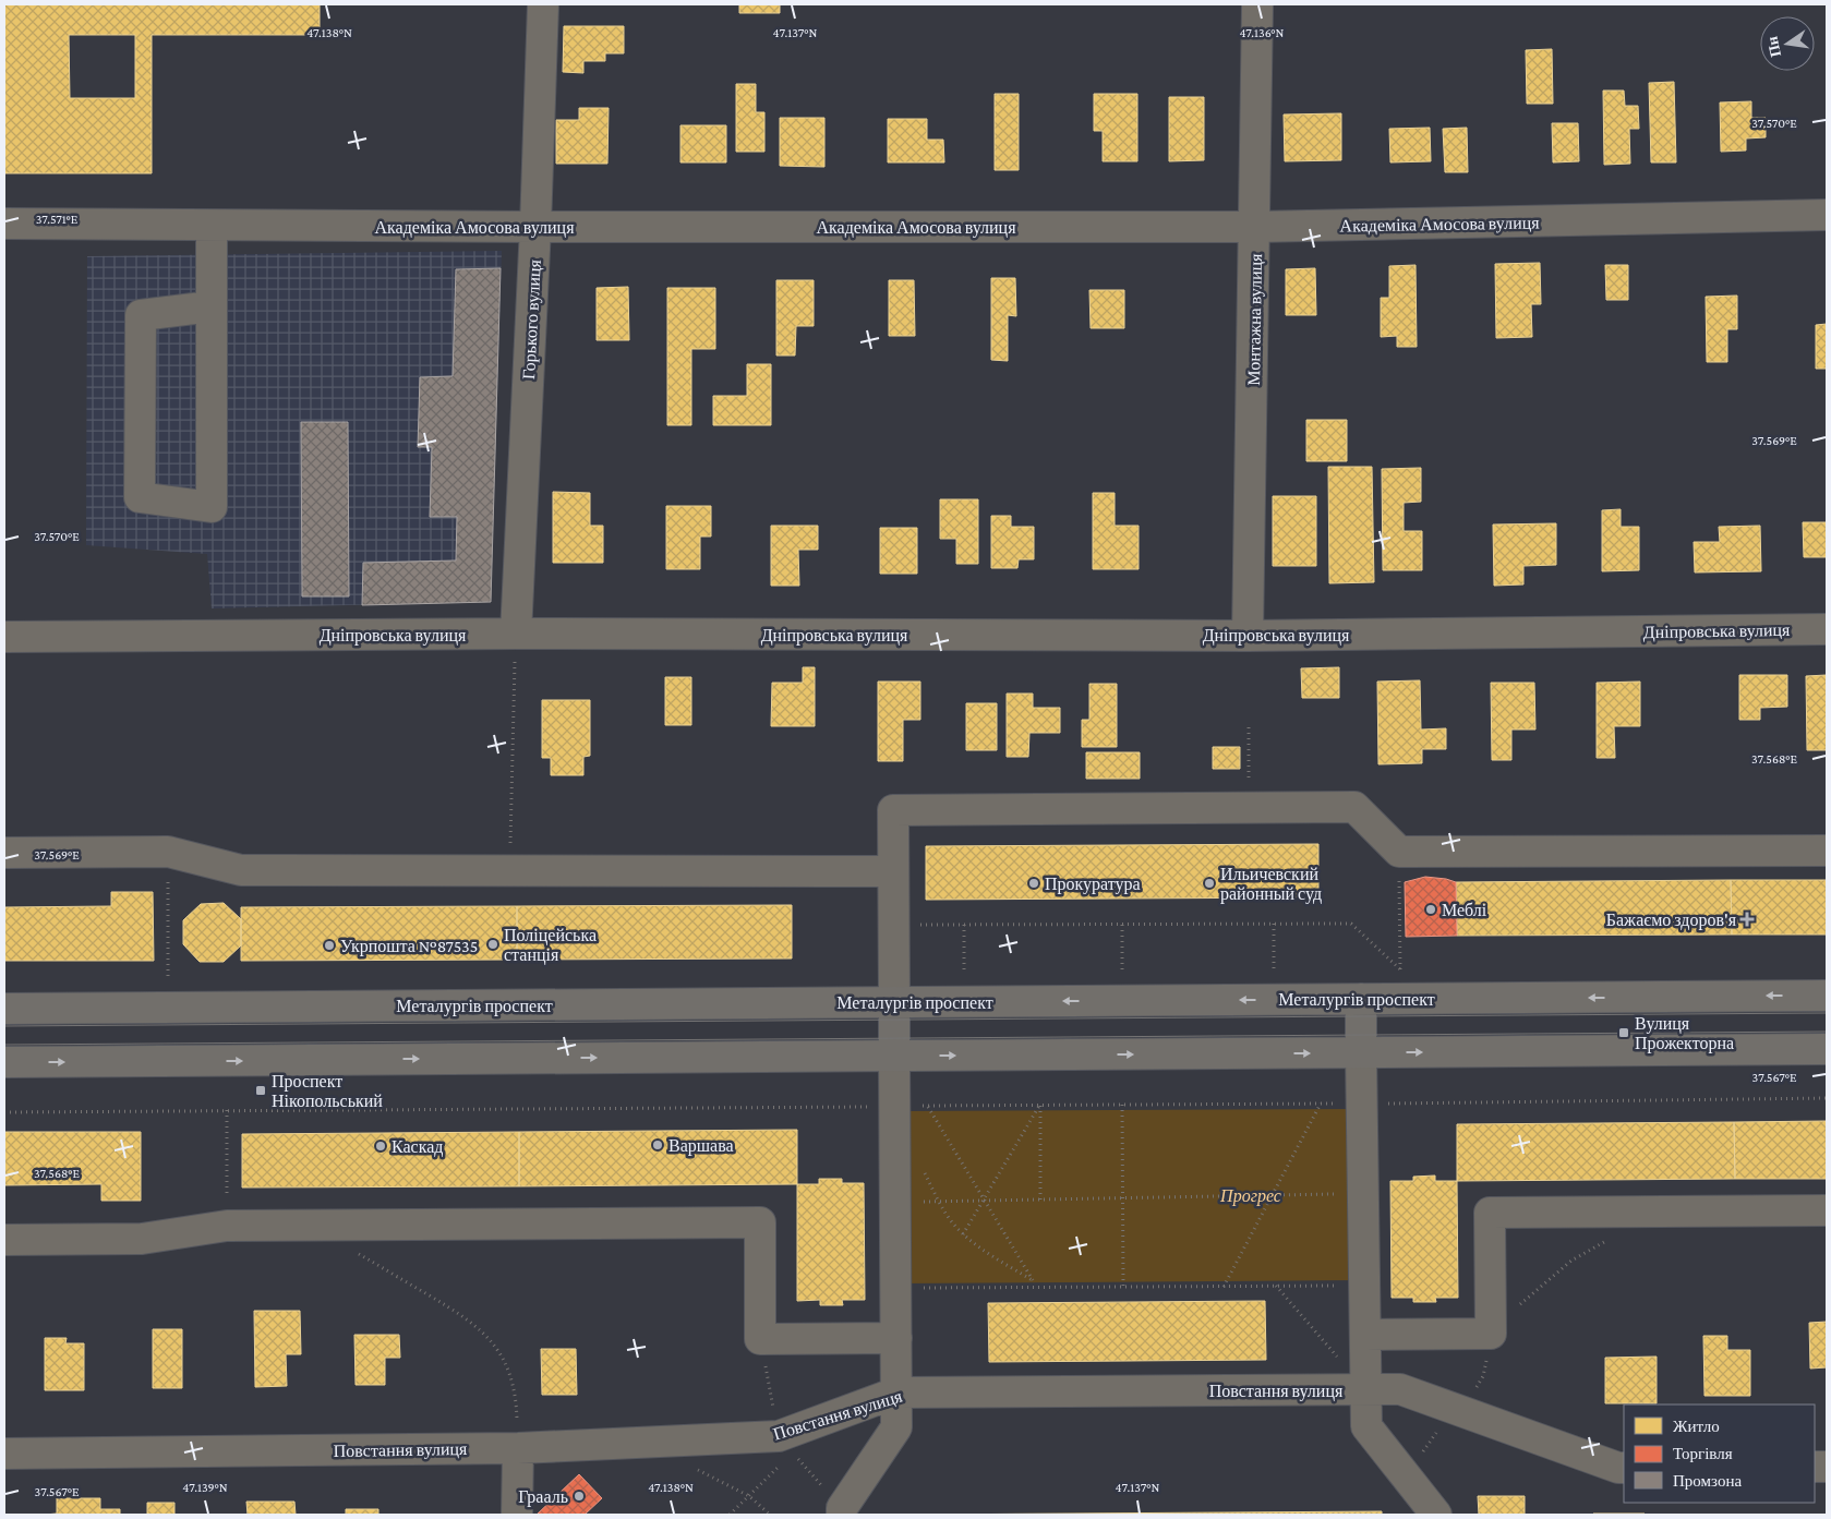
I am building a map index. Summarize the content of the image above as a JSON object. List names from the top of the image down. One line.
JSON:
{"streets":{"main road":["Металургів проспект"],"street":["Академіка Амосова вулиця","Горького вулиця","Монтажна вулиця","Дніпровська вулиця","Повстання вулиця"]},"crossings":[["Академіка Амосова вулиця","Горького вулиця"],["Академіка Амосова вулиця","Монтажна вулиця"],["Горького вулиця","Дніпровська вулиця"],["Монтажна вулиця","Дніпровська вулиця"]],"parks":["Прогрес"],"places":{"other":["Прокуратура","Ильичевский районный суд","Меблі","Поліцейська станція","Укрпошта №87535","Варшава","Каскад","Грааль"],"health":["Бажаємо здоров'я"],"transit":["Вулиця Прожекторна","Проспект Нікопольський"]},"legend":["Житло","Торгівля","Промзона"],"north":"left","coordinates":["47.138°N","47.137°N","47.136°N","37.570°E","37.571°E","37.569°E","37.568°E","37.567°E","47.139°N"]}
